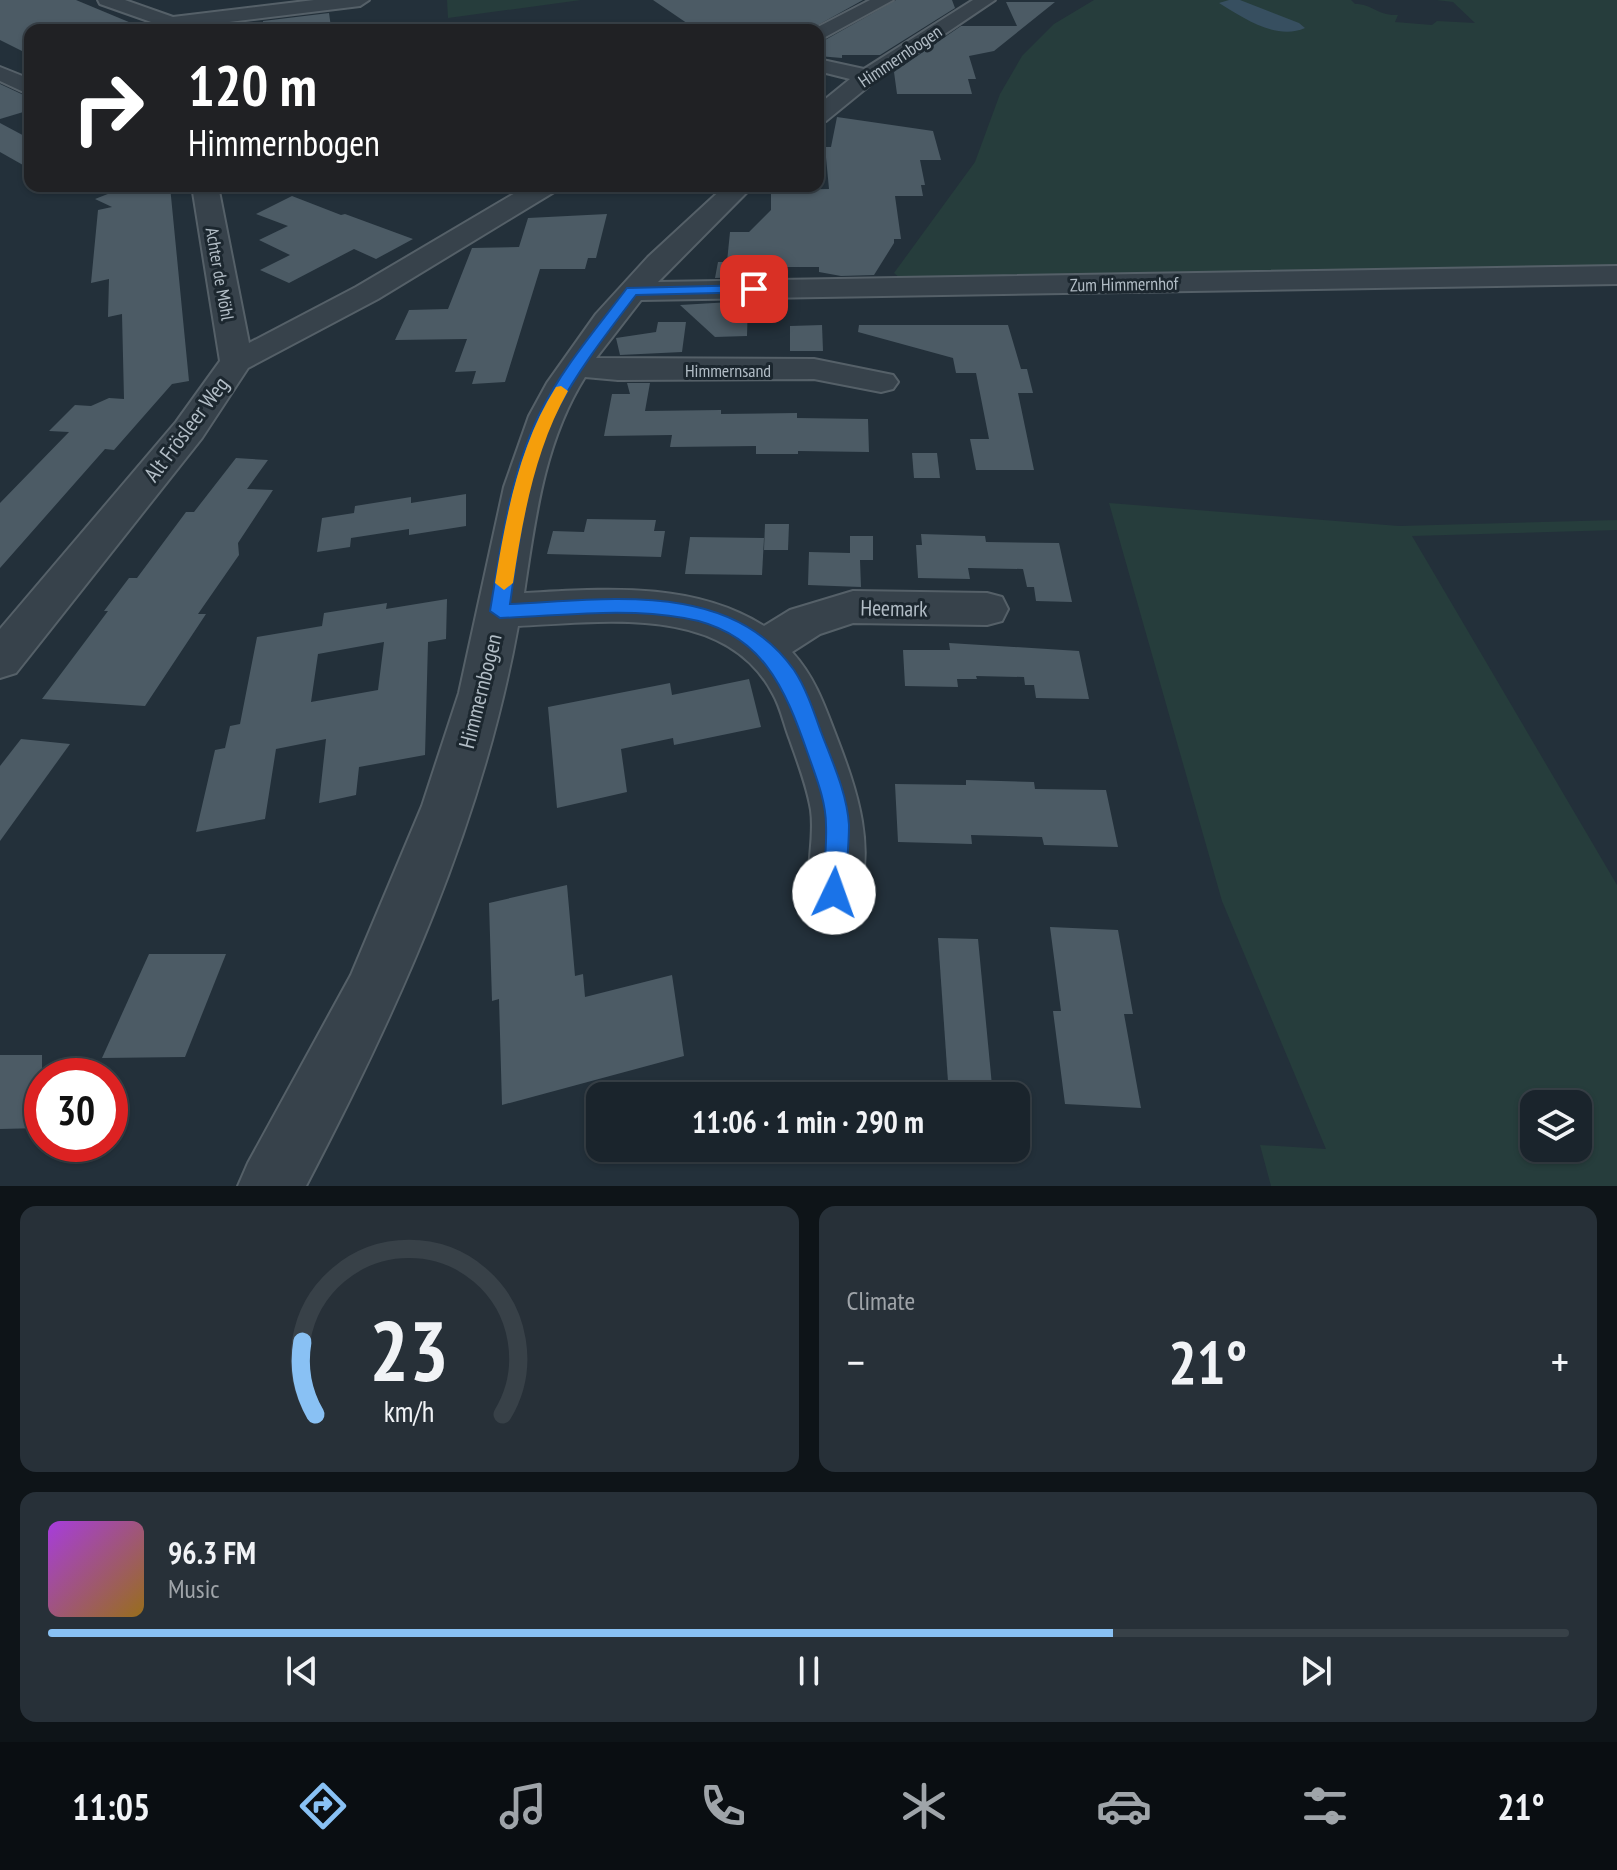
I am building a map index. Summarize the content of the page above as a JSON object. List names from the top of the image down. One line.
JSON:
{"streets":{"street":["Himmernbogen","Achter de Möhl","Zum Himmernhof","Himmernsand","Alt Frösleer Weg","Heemark"]},"crossings":[["Himmernbogen","Zum Himmernhof"],["Himmernbogen","Himmernsand"],["Achter de Möhl","Alt Frösleer Weg"]],"page":{"turn":["120 m","Himmernbogen"],"limit":"30","trip":"11:06 · 1 min · 290 m","tile":"Climate","heat":["−","21°","+"],"song":["96.3 FM","Music"],"tabs":["11:05","21°"],"gauge":["23","km/h"]}}
